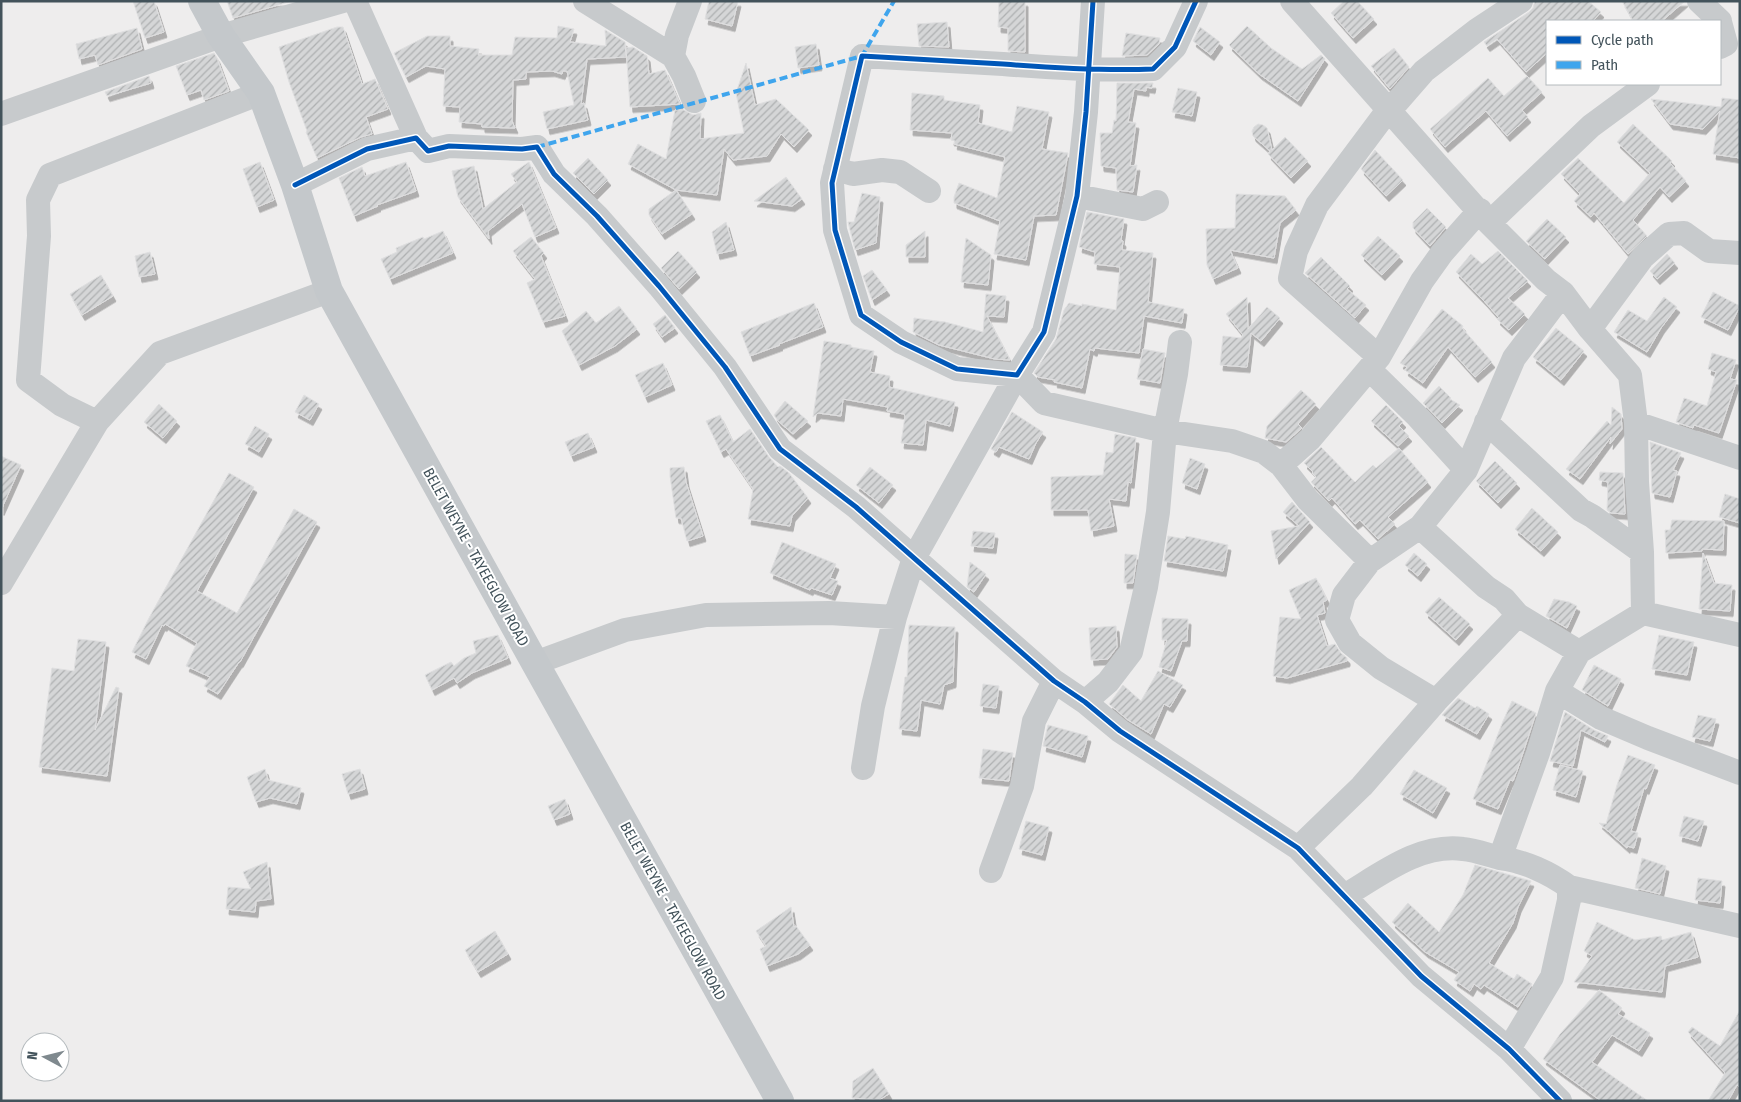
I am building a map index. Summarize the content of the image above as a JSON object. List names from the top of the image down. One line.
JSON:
{"streets":{"main road":["BELET WEYNE - TAYEEGLOW ROAD"]},"legend":["Cycle path","Path"],"north":"left"}
